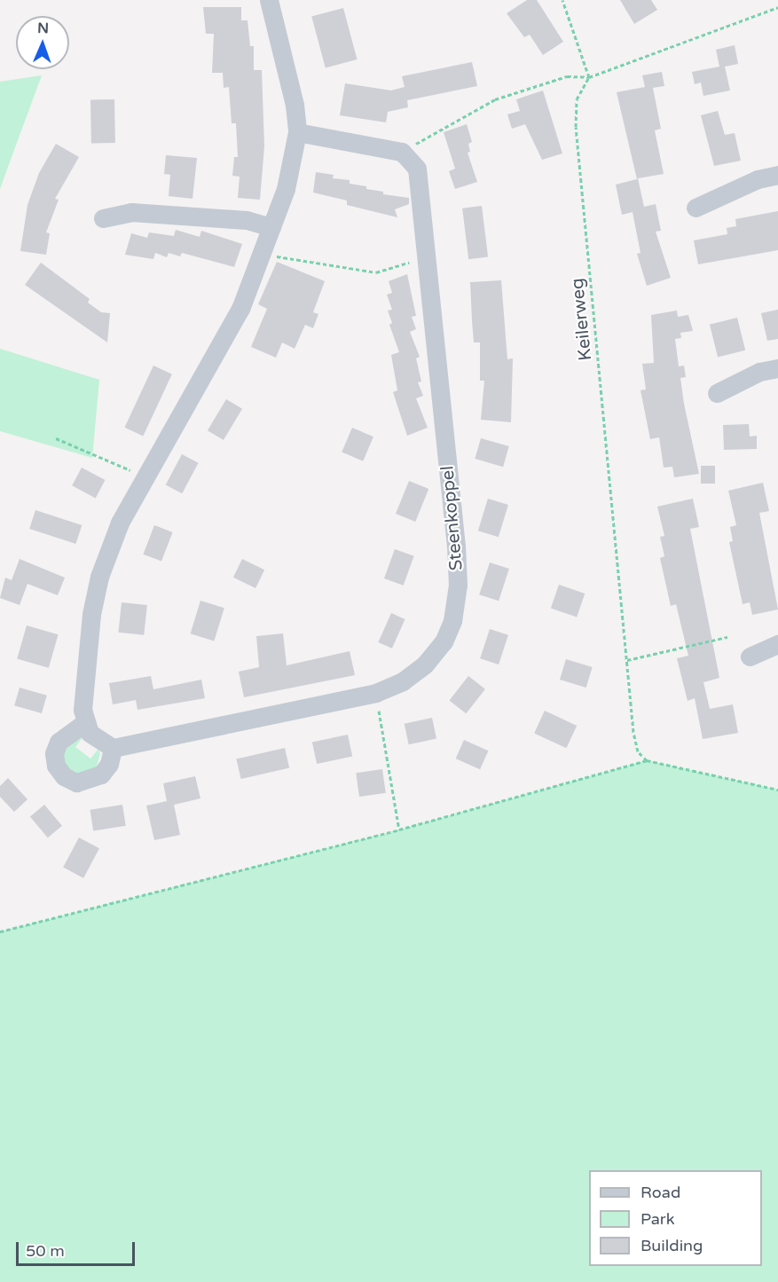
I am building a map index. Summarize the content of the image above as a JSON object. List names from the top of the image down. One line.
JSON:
{"streets":{"street":["Steenkoppel"],"path":["Keilerweg"]},"legend":["Road","Park","Building"],"scale_bar":"50 m","north":"top"}
